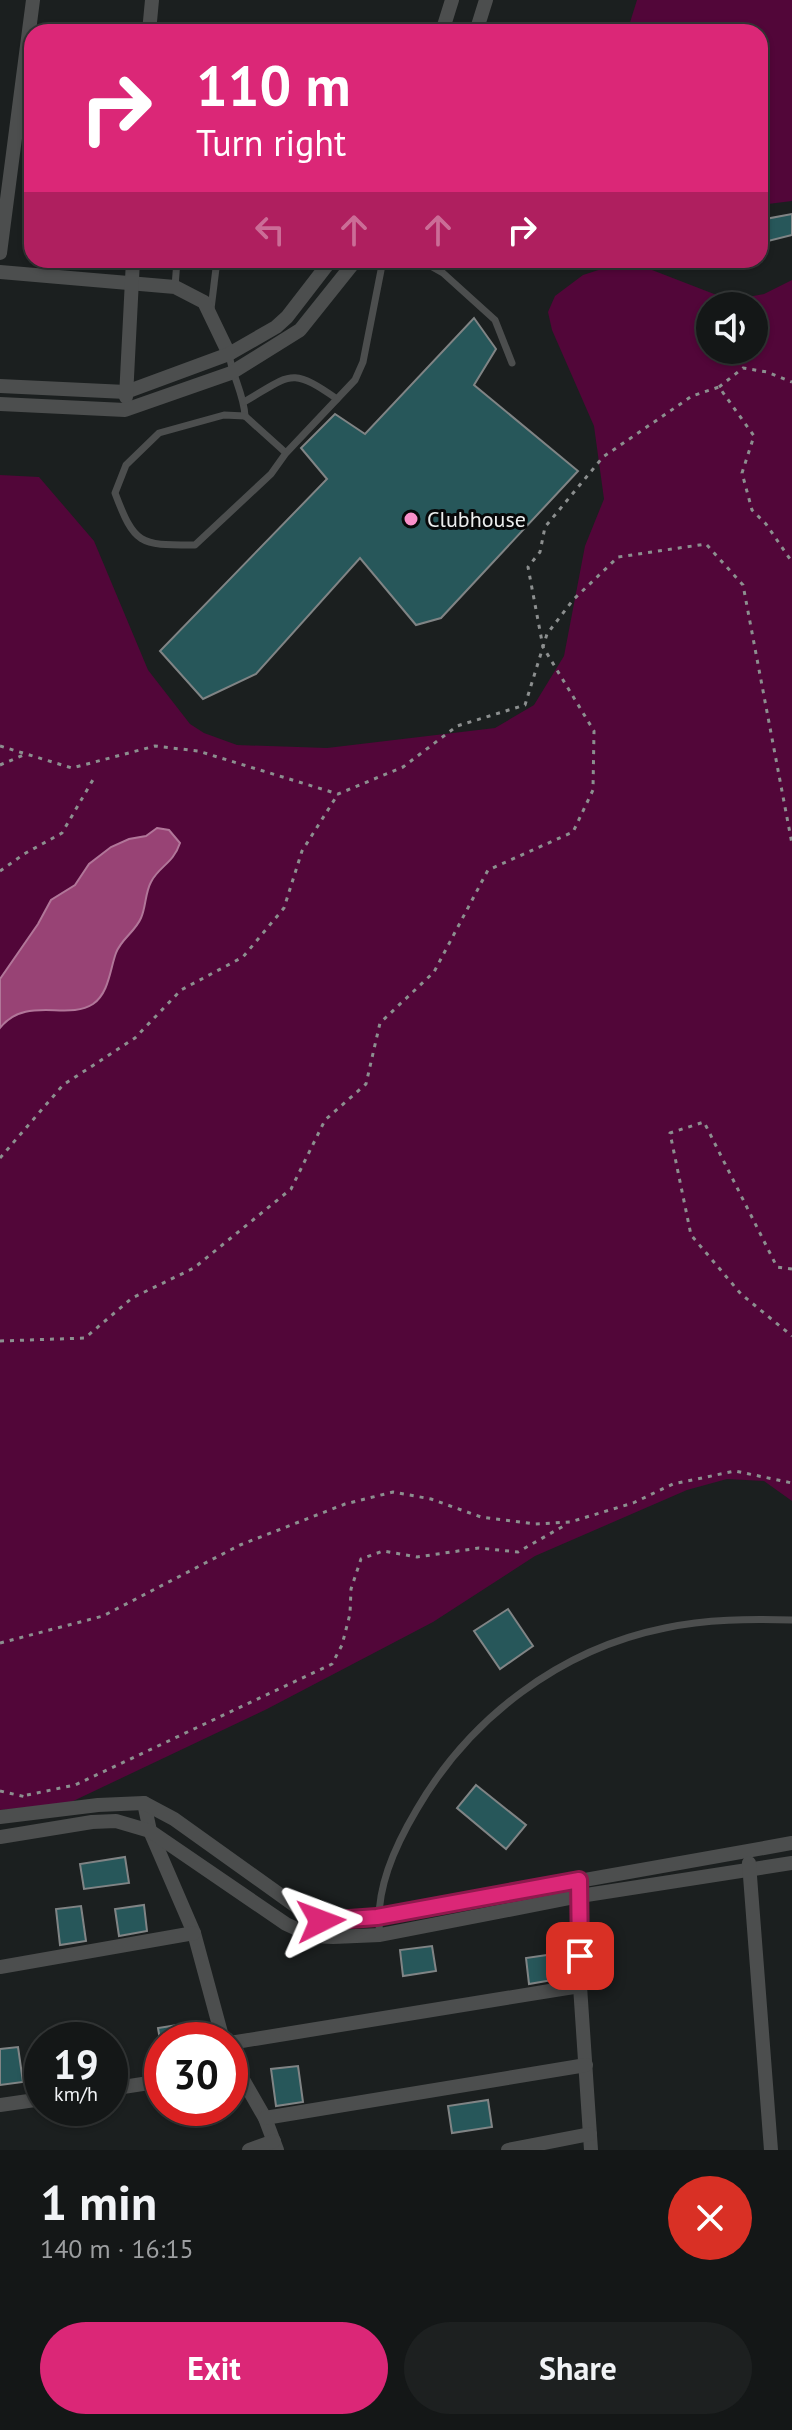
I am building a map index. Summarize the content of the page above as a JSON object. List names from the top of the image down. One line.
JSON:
{"places":["Clubhouse"],"page":{"turn":["110 m","Turn right"],"speed":"19 km/h","limit":"30","heading":["1 min","140 m · 16:15"],"buttons":["Exit","Share"]}}
